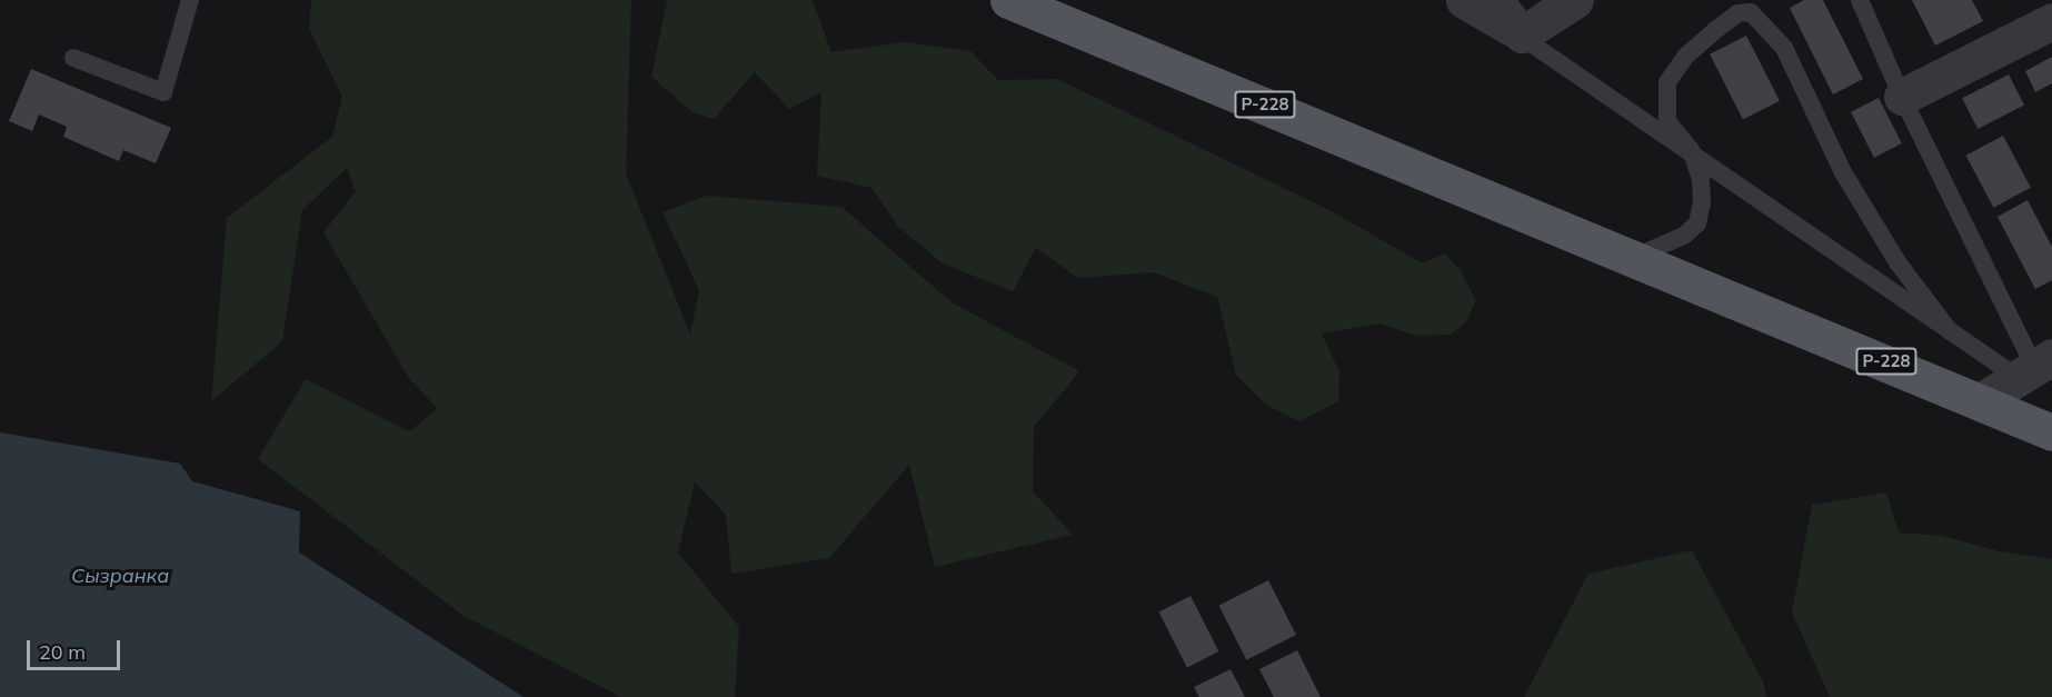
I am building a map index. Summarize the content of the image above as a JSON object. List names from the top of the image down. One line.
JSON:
{"streets":{"main road":["Р-228"]},"water":["Сызранка"],"scale_bar":"20 m"}
